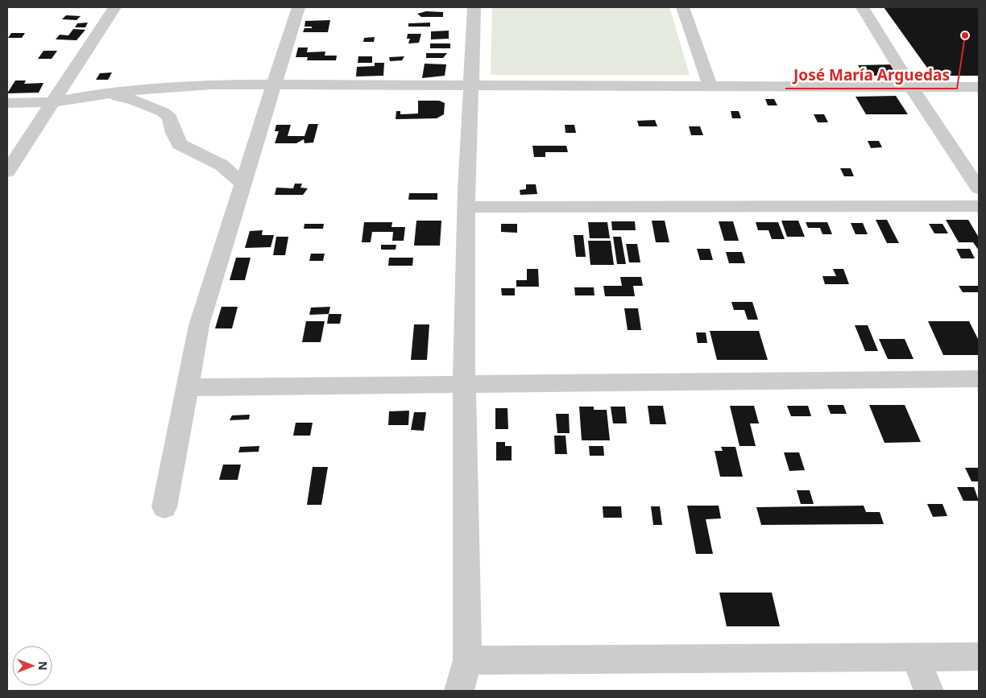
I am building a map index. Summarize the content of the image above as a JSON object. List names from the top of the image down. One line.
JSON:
{"places":["José María Arguedas"],"north":"right"}
